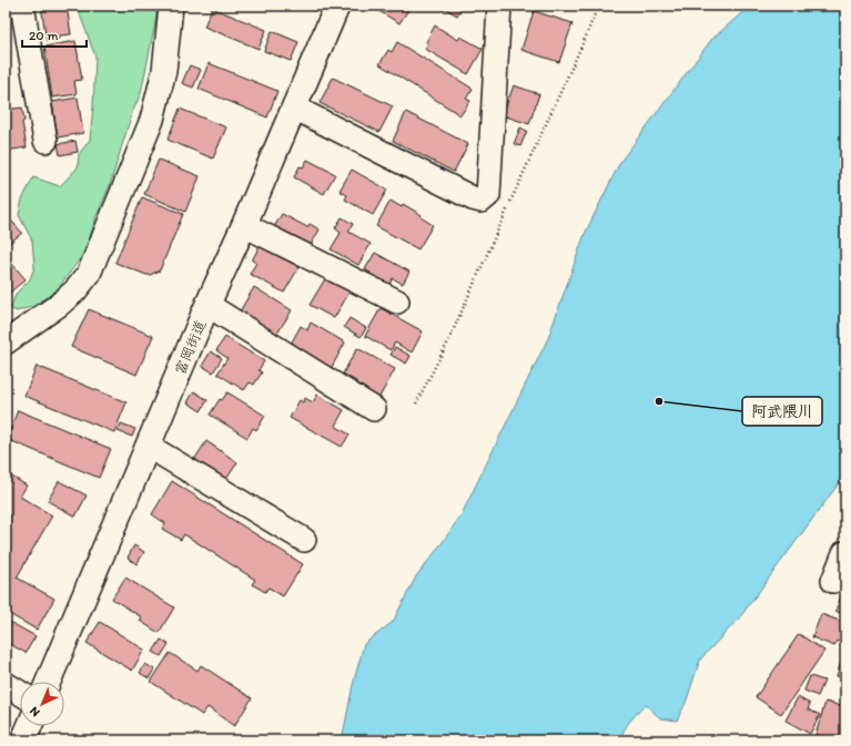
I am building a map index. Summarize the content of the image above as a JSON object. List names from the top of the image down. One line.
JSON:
{"streets":{"street":["富岡街道"]},"places":["阿武隈川"],"scale_bar":"20 m","north":"bottom left"}
